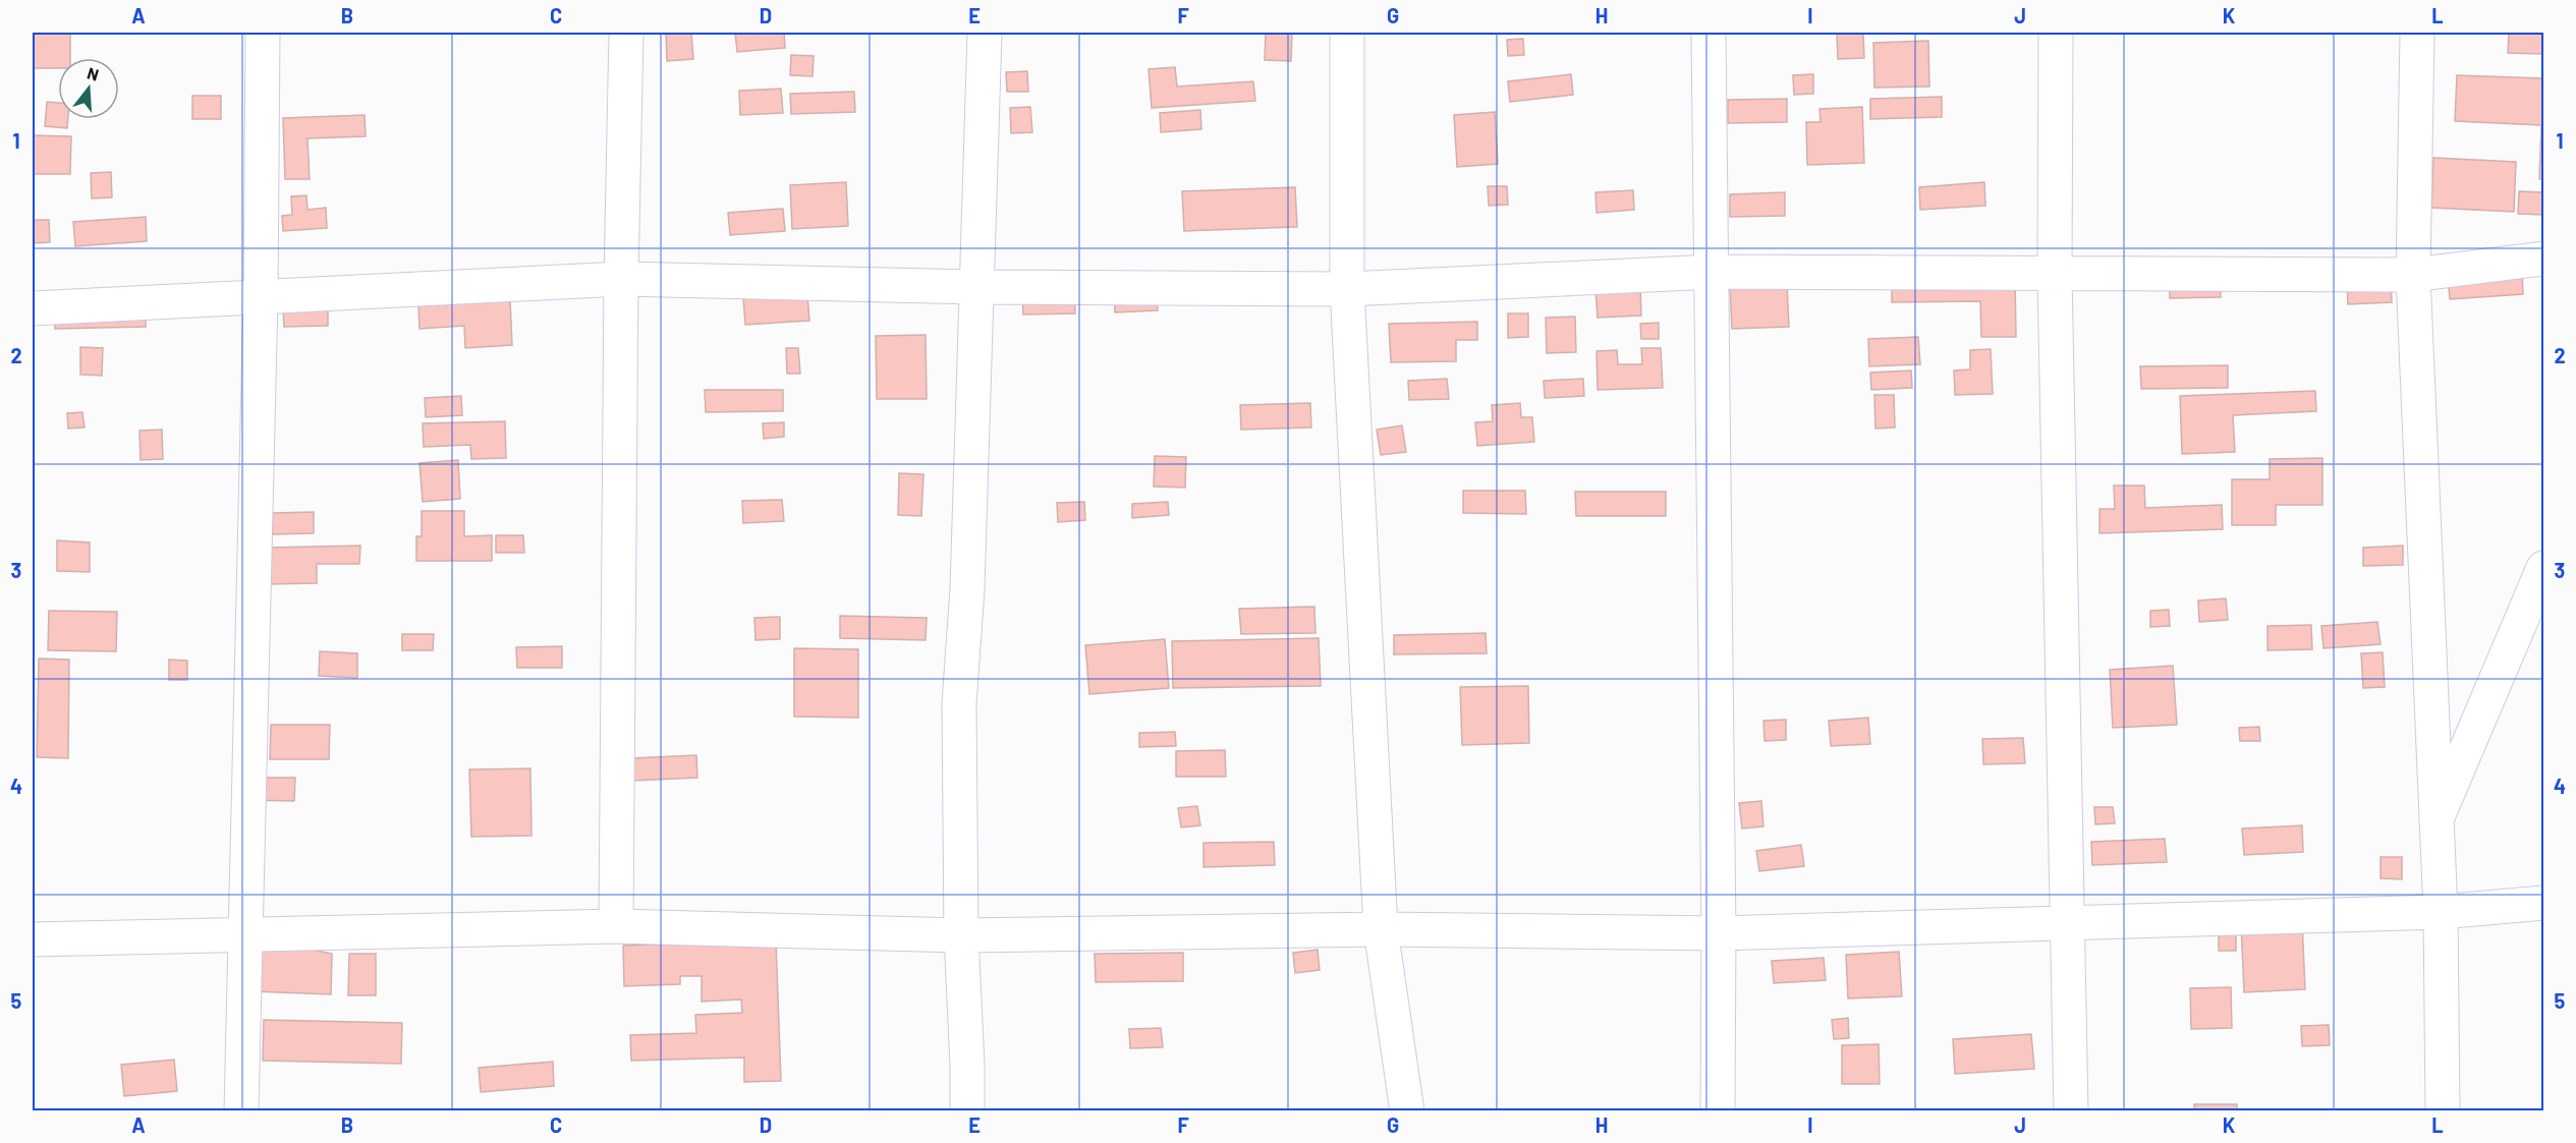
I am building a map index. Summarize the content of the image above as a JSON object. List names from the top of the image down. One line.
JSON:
{"north":"top","grid":{"columns":["A","B","C","D","E","F","G","H","I","J","K","L"],"rows":["1","2","3","4","5"]}}
